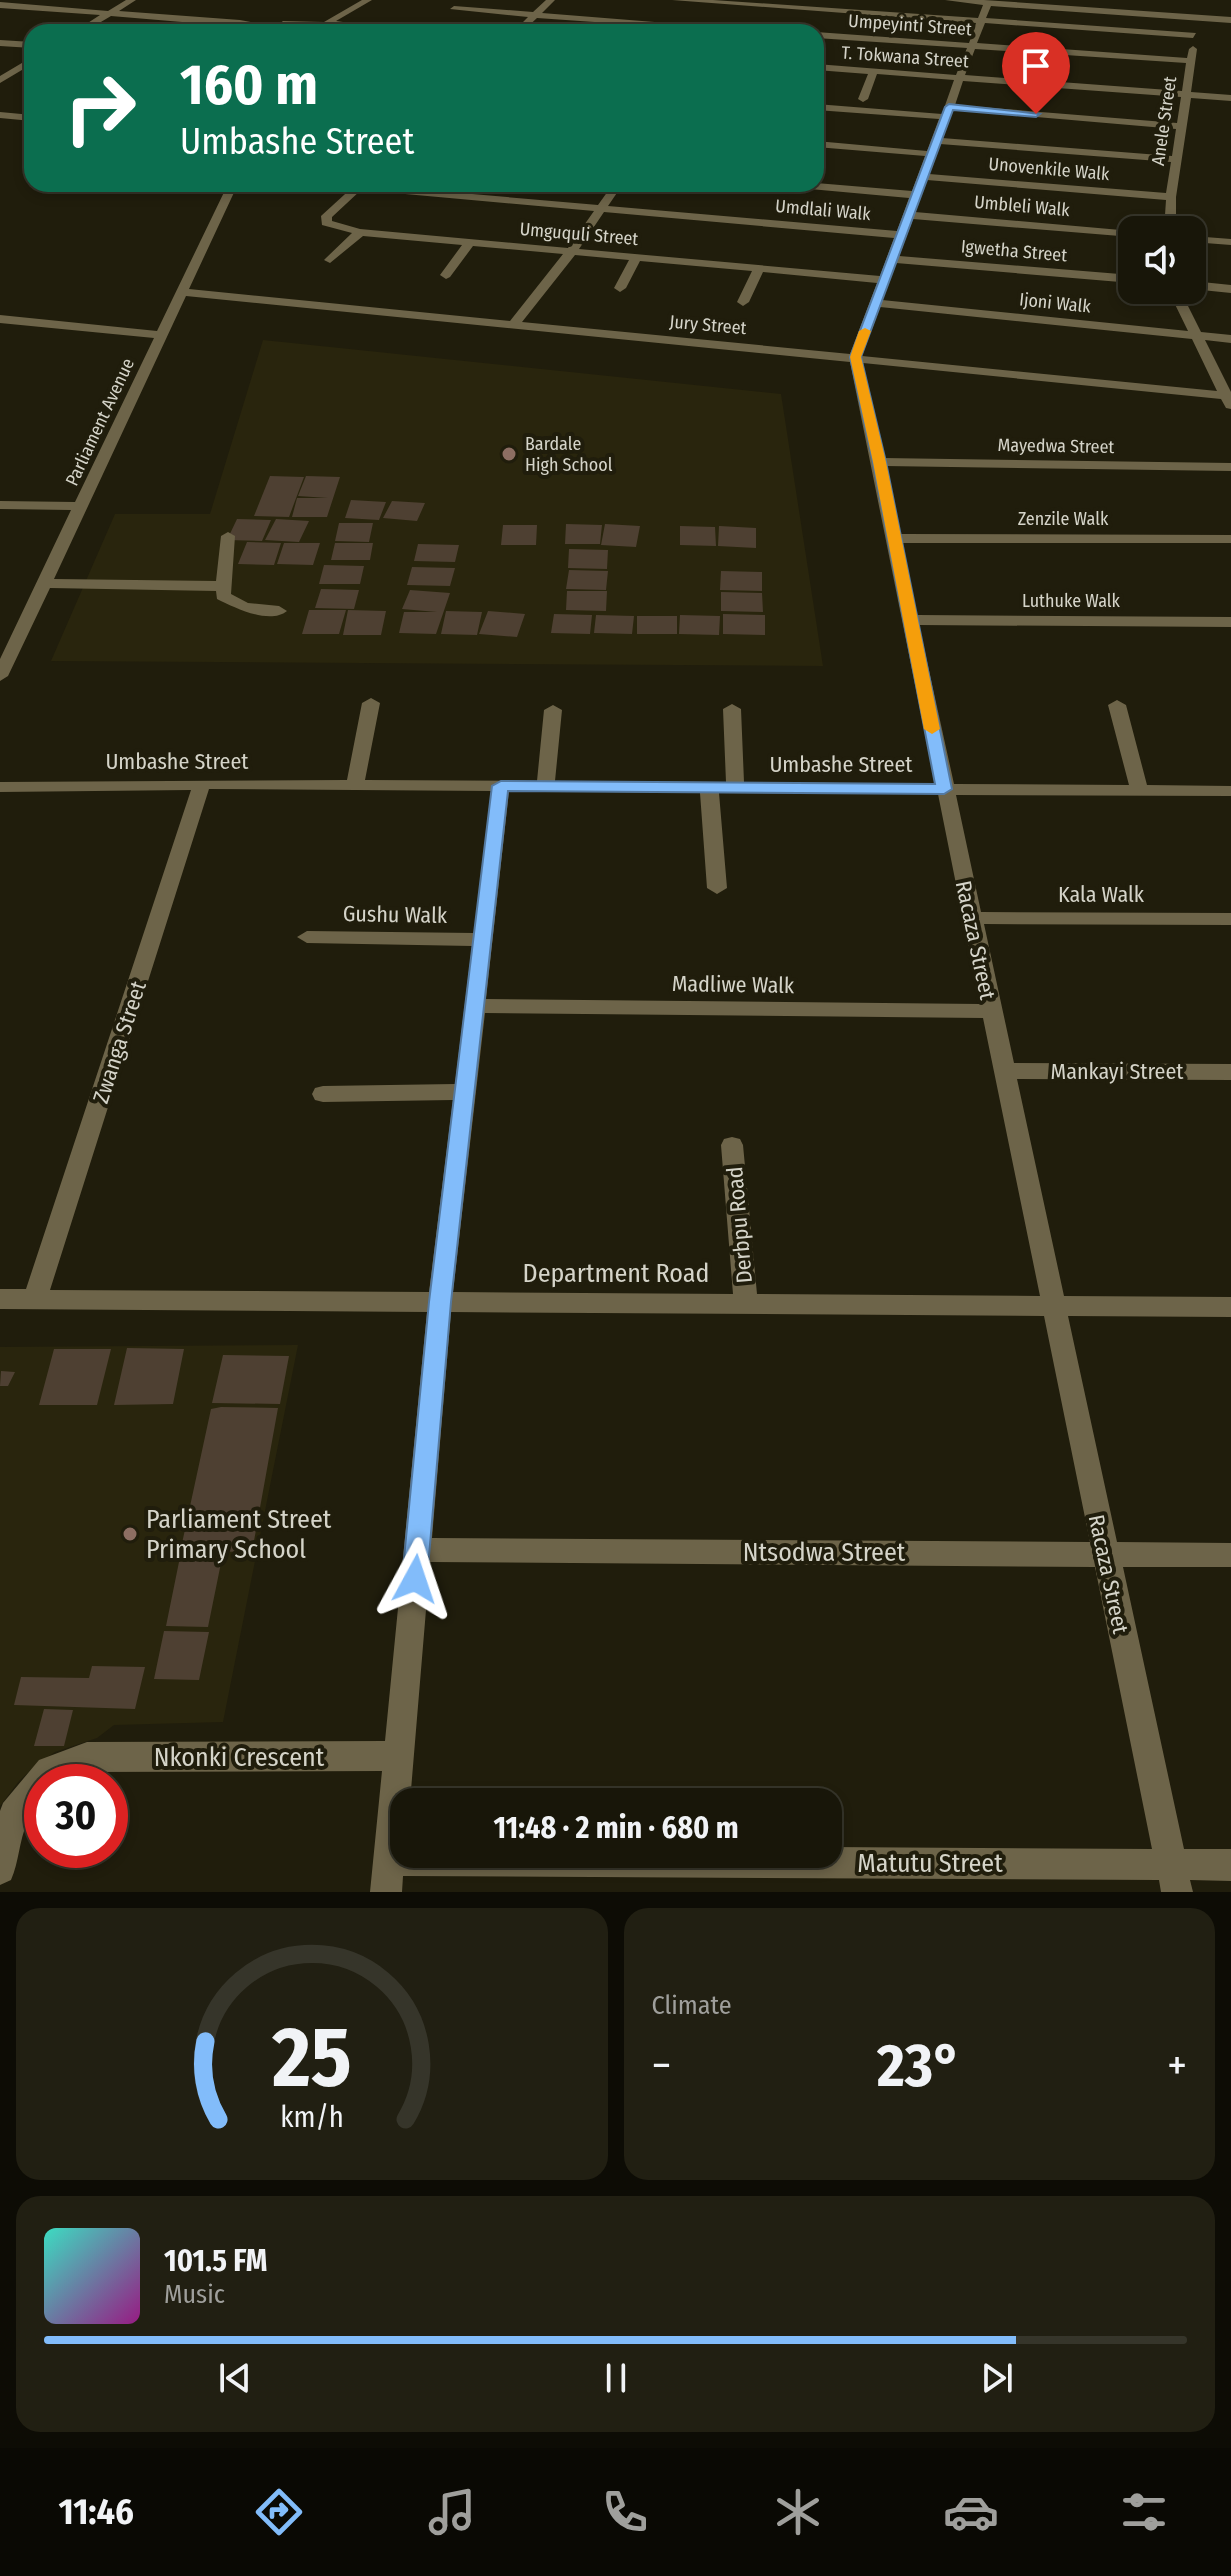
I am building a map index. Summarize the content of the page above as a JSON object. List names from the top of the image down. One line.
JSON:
{"streets":{"street":["Umpeyinti Street","T. Tokwana Street","Anele Street","Unovenkile Walk","Umbleli Walk","Umdlali Walk","Umguquli Street","Igwetha Street","Ijoni Walk","Jury Street","Parliament Avenue","Mayedwa Street","Zenzile Walk","Luthuke Walk","Umbashe Street","Kala Walk","Gushu Walk","Racaza Street","Madliwe Walk","Zwanga Street","Mankayi Street","Derbpu Road","Department Road","Ntsodwa Street","Nkonki Crescent","Matutu Street"]},"crossings":[["Umpeyinti Street","Anele Street"],["T. Tokwana Street","Anele Street"],["Anele Street","Unovenkile Walk"],["Jury Street","Parliament Avenue"],["Jury Street","Racaza Street"],["Mayedwa Street","Racaza Street"],["Zenzile Walk","Racaza Street"],["Luthuke Walk","Racaza Street"],["Umbashe Street","Racaza Street"],["Umbashe Street","Zwanga Street"],["Kala Walk","Racaza Street"],["Racaza Street","Madliwe Walk"],["Racaza Street","Mankayi Street"],["Racaza Street","Department Road"],["Racaza Street","Ntsodwa Street"],["Racaza Street","Matutu Street"],["Zwanga Street","Department Road"],["Derbpu Road","Department Road"]],"places":["Bardale High School","Parliament Street Primary School"],"page":{"turn":["160 m","Umbashe Street"],"limit":"30","trip":"11:48 · 2 min · 680 m","tile":"Climate","heat":["−","23°","+"],"song":["101.5 FM","Music"],"tabs":"11:46","gauge":["25","km/h"]}}
